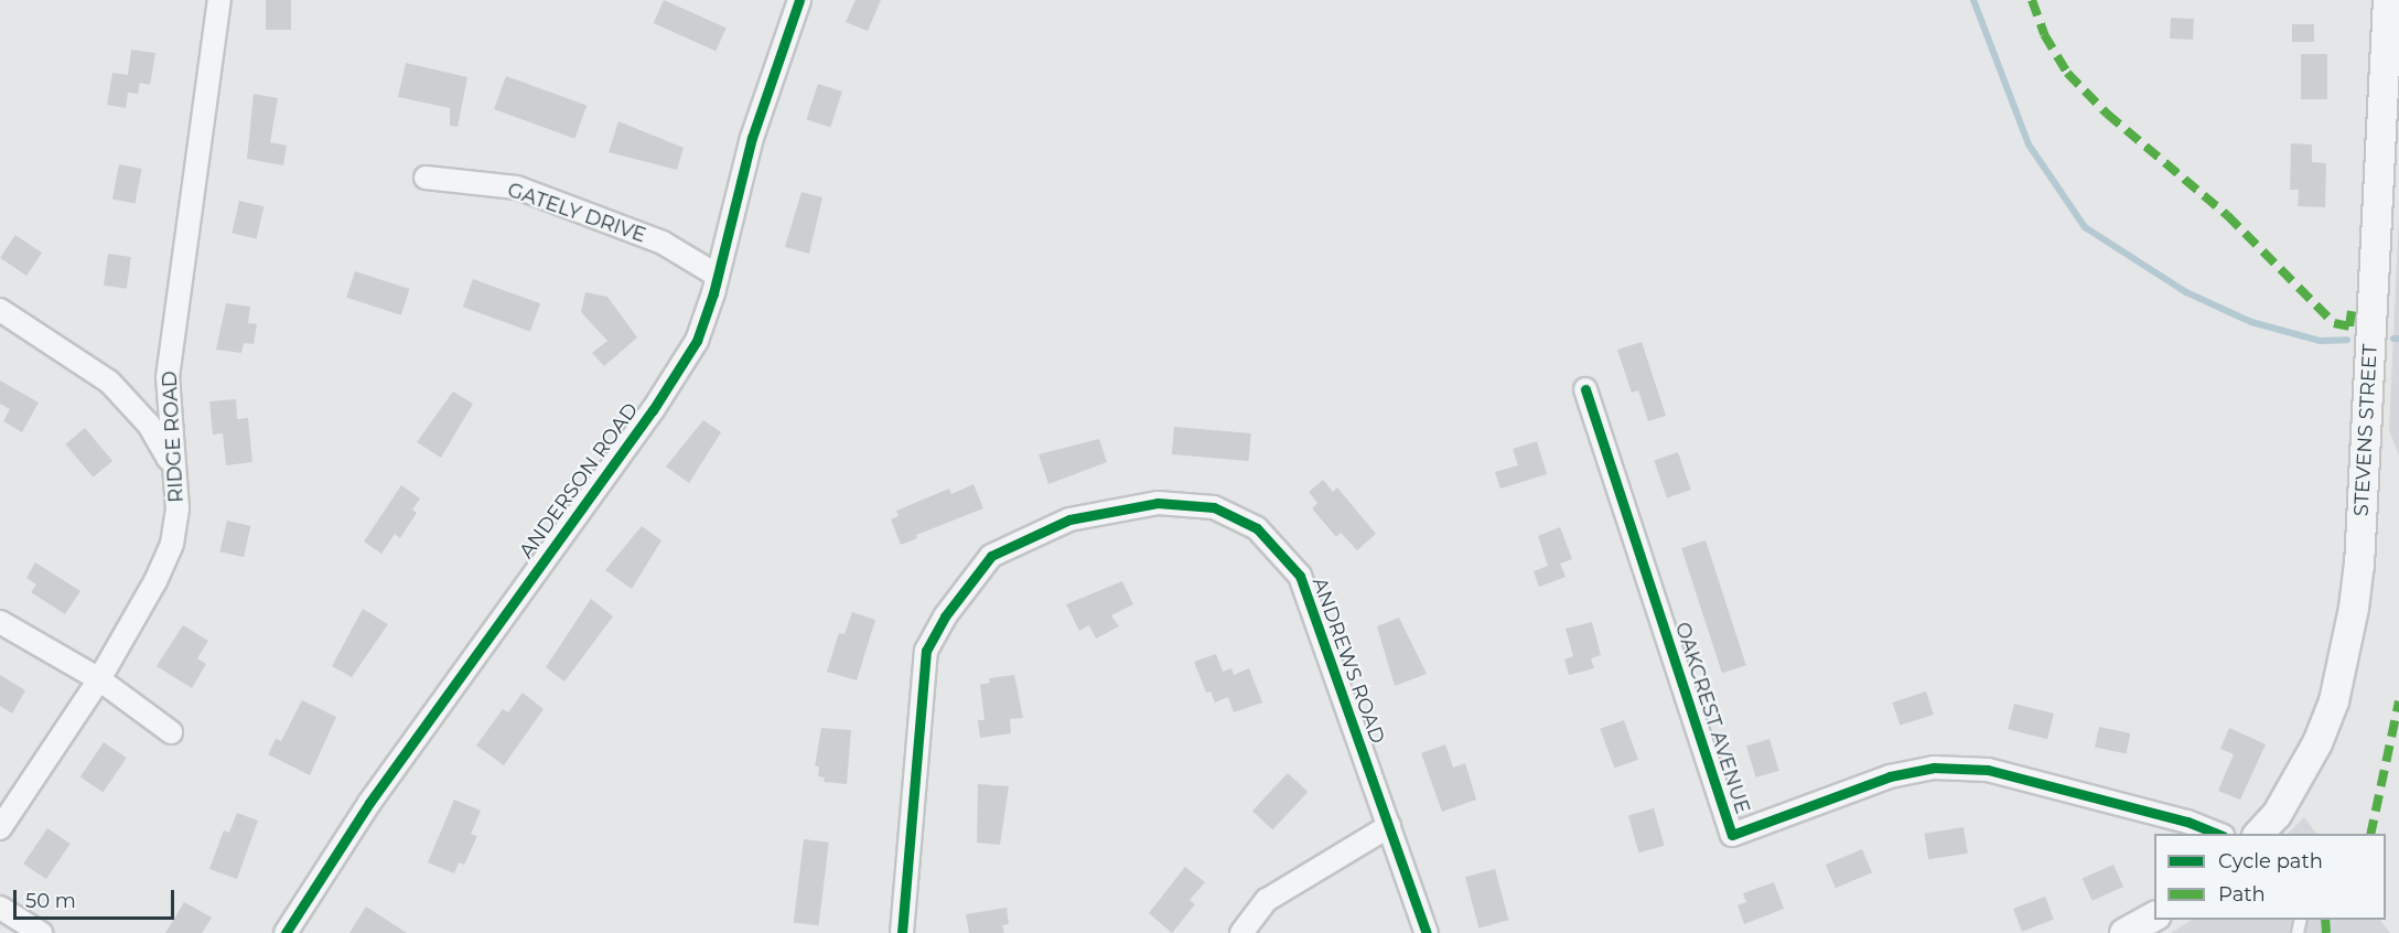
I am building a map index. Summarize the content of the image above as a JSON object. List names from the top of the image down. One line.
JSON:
{"streets":{"street":["GATELY DRIVE","STEVENS STREET","RIDGE ROAD","ANDERSON ROAD","ANDREWS ROAD","OAKCREST AVENUE"]},"crossings":[["GATELY DRIVE","ANDERSON ROAD"]],"legend":["Cycle path","Path"],"scale_bar":"50 m"}
